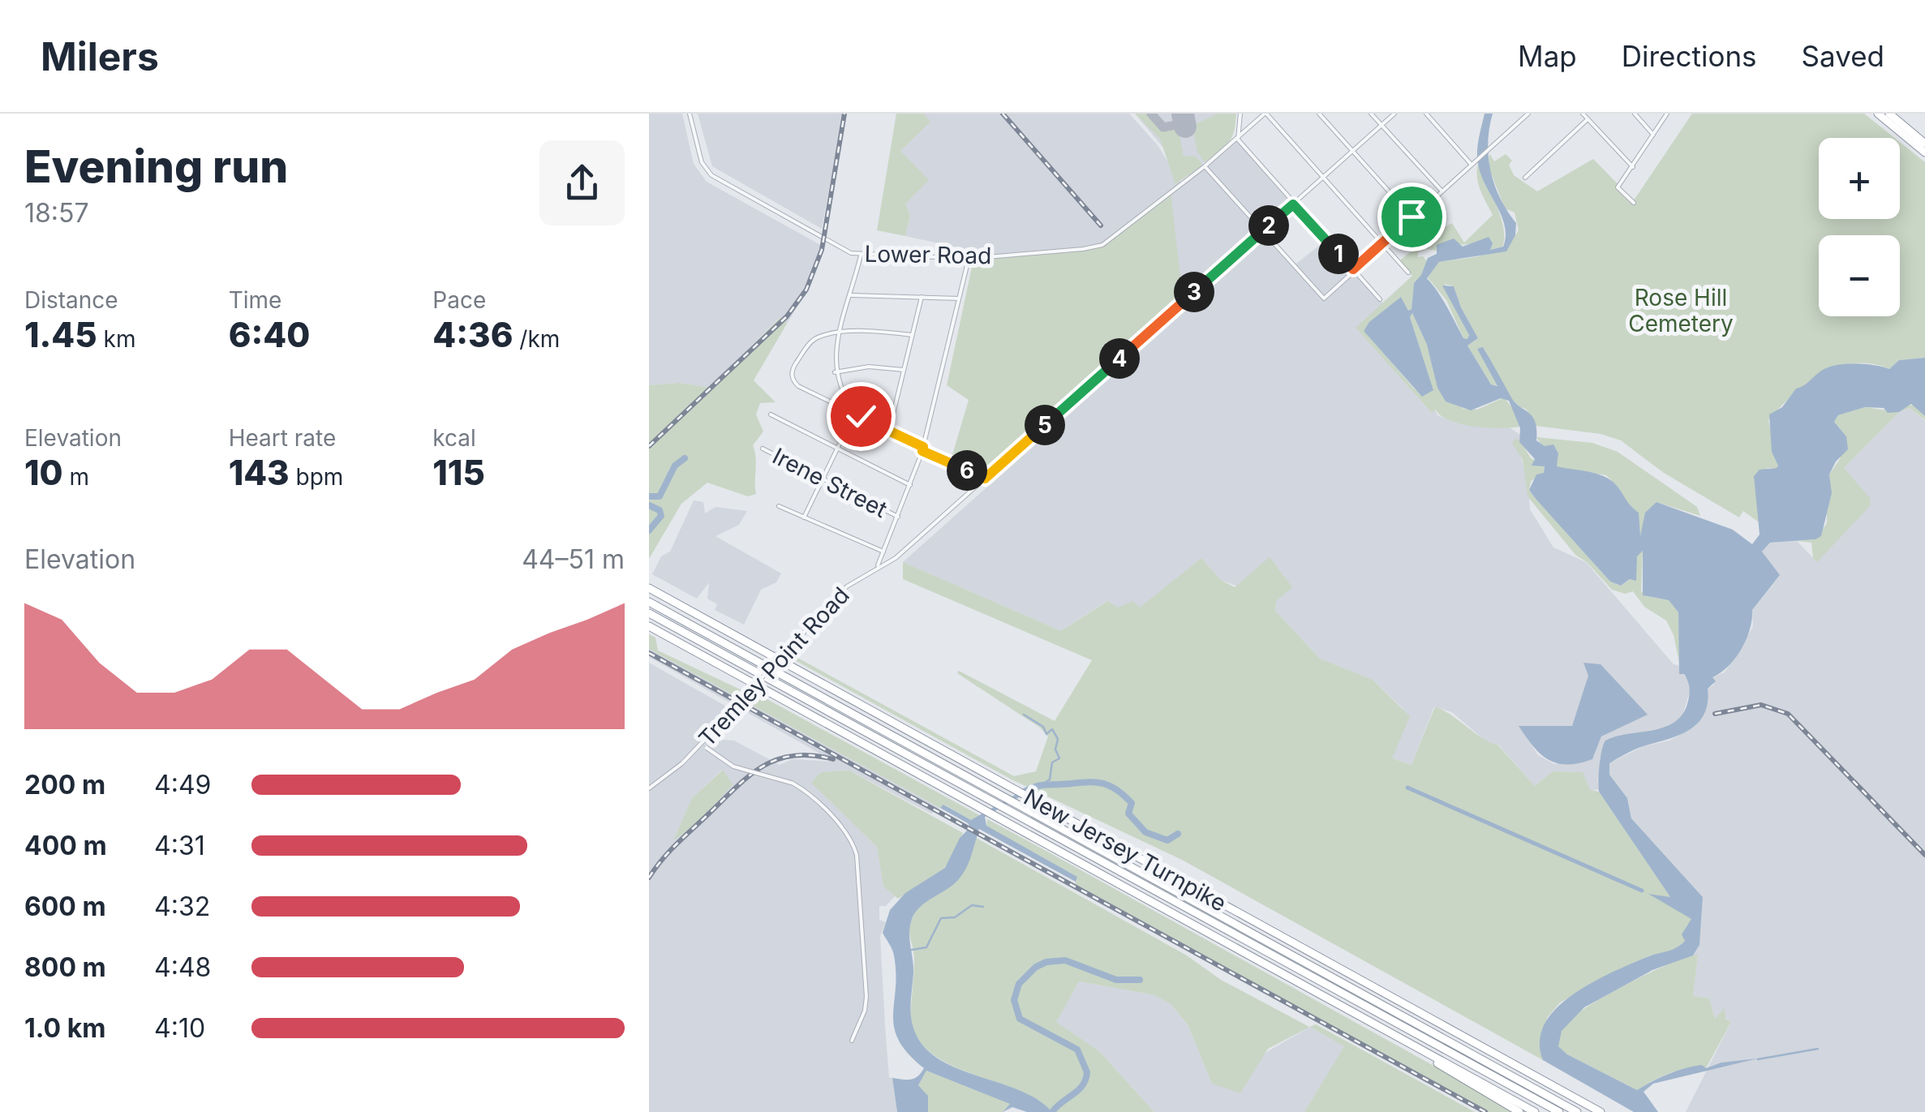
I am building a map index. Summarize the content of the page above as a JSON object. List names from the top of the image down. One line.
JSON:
{"streets":{"highway":["New Jersey Turnpike"],"street":["Lower Road","Irene Street","Tremley Point Road"]},"parks":["Rose Hill Cemetery"],"page":{"header":"Milers","nav":["Map","Directions","Saved"],"heading":["Evening run","18:57"],"map_buttons":["+","−"],"pins":["2","1","3","4","5","6"],"stats":[["Distance","1.45 km"],["Time","6:40"],["Pace","4:36 /km"],["Elevation","10 m"],["Heart rate","143 bpm"],["kcal","115"]],"chart":["Elevation","44–51 m"],"list":[{"name":"200 m","note":"4:49"},{"name":"400 m","note":"4:31"},{"name":"600 m","note":"4:32"},{"name":"800 m","note":"4:48"},{"name":"1.0 km","note":"4:10"}]}}
